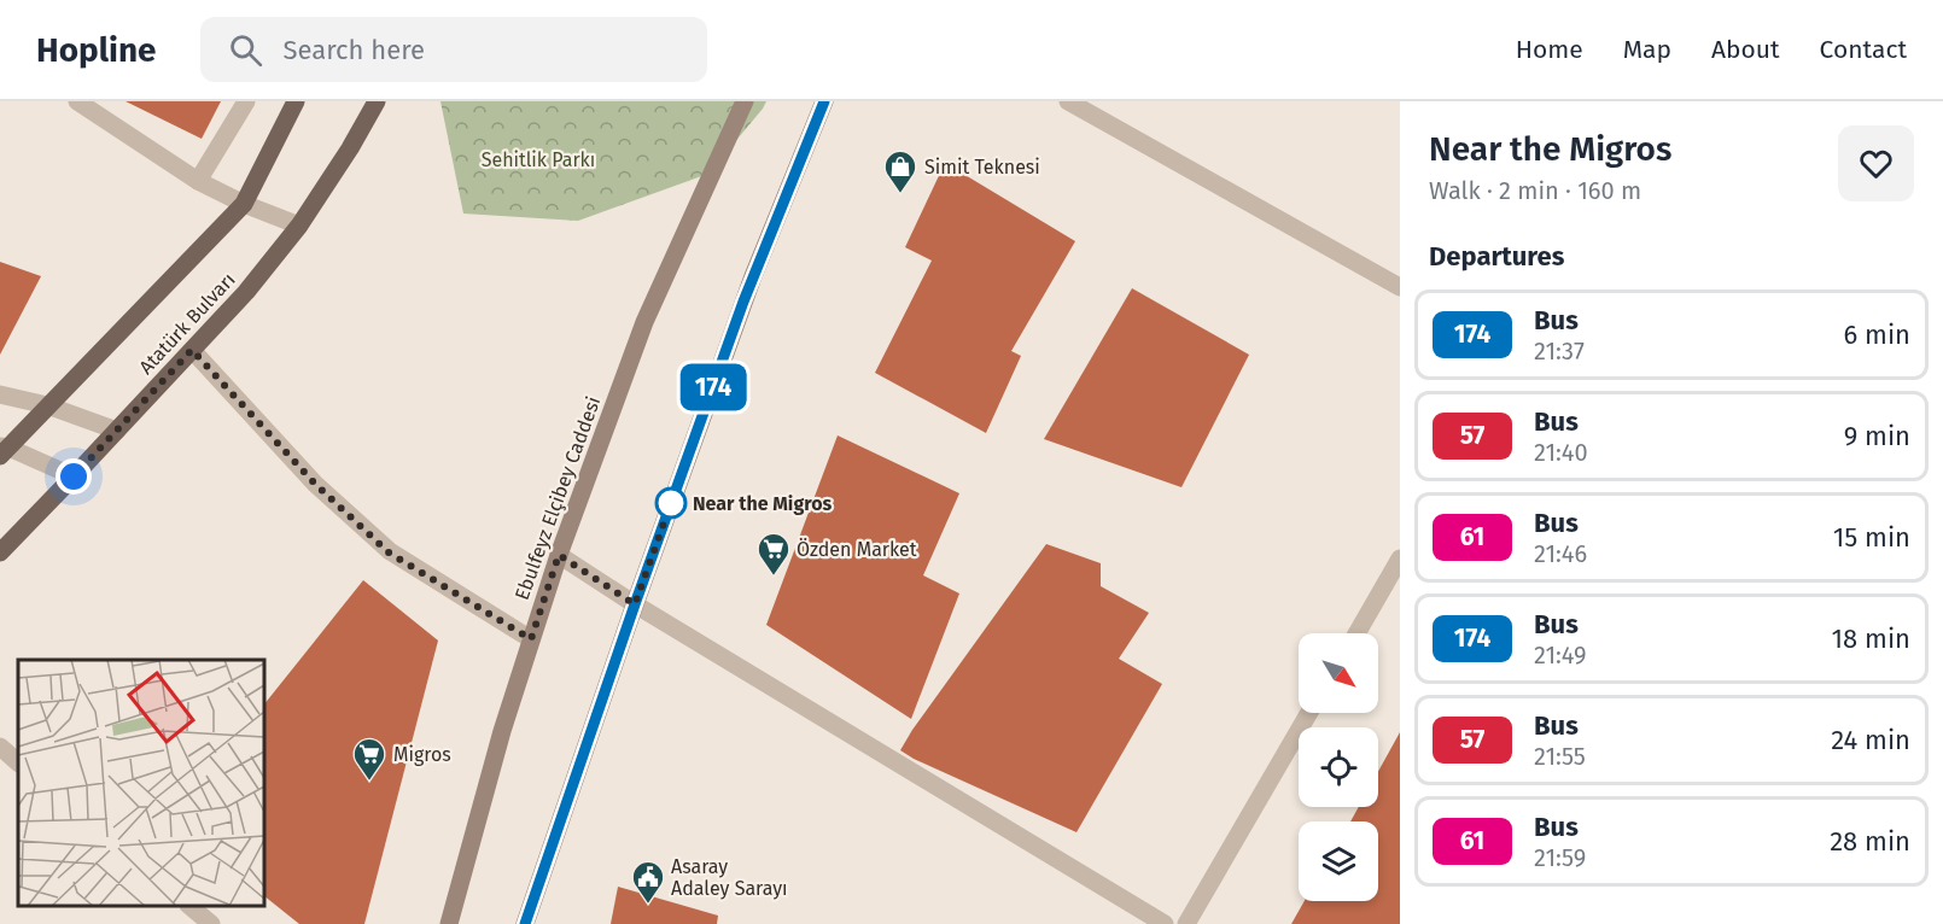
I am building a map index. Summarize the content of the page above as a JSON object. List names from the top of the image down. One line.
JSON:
{"streets":{"main road":["Atatürk Bulvarı","Ebulfeyz Elçibey Caddesi"]},"parks":["Sehitlik Parkı"],"places":{"shop":["Simit Teknesi"],"other":["Near the Migros"],"supermarket":["Özden Market","Migros"],"public building":["Asaray Adaley Sarayı"]},"lines":["bus line 174"],"north":"bottom right","page":{"header":"Hopline","search":"Search here","nav":["Home","Map","About","Contact"],"on_map":"174","heading":[["Near the Migros","Walk · 2 min · 160 m"],"Departures"],"list":[{"mark":"174","name":"Bus","note":"21:37","value":"6 min"},{"mark":"57","name":"Bus","note":"21:40","value":"9 min"},{"mark":"61","name":"Bus","note":"21:46","value":"15 min"},{"mark":"174","name":"Bus","note":"21:49","value":"18 min"},{"mark":"57","name":"Bus","note":"21:55","value":"24 min"},{"mark":"61","name":"Bus","note":"21:59","value":"28 min"}]}}
